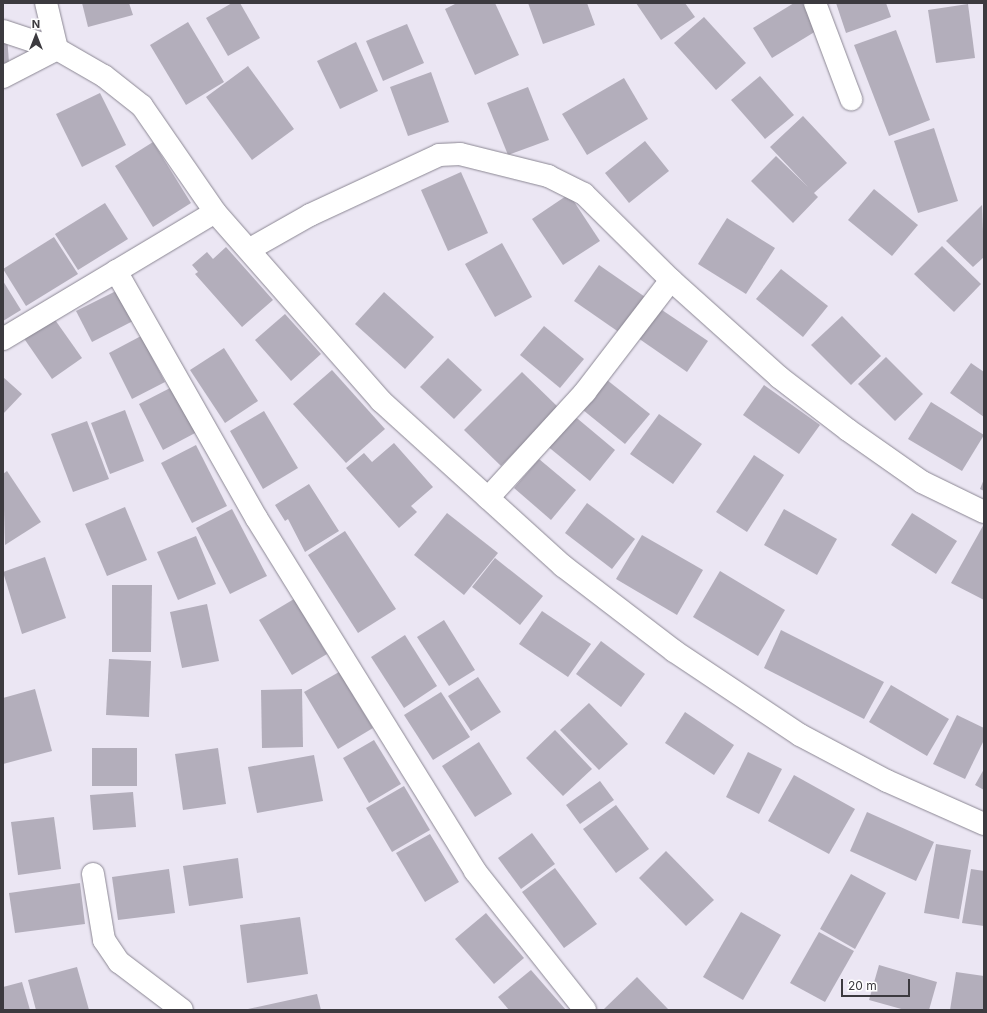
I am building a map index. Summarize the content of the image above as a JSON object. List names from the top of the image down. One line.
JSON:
{"scale_bar":"20 m","north":"top"}
